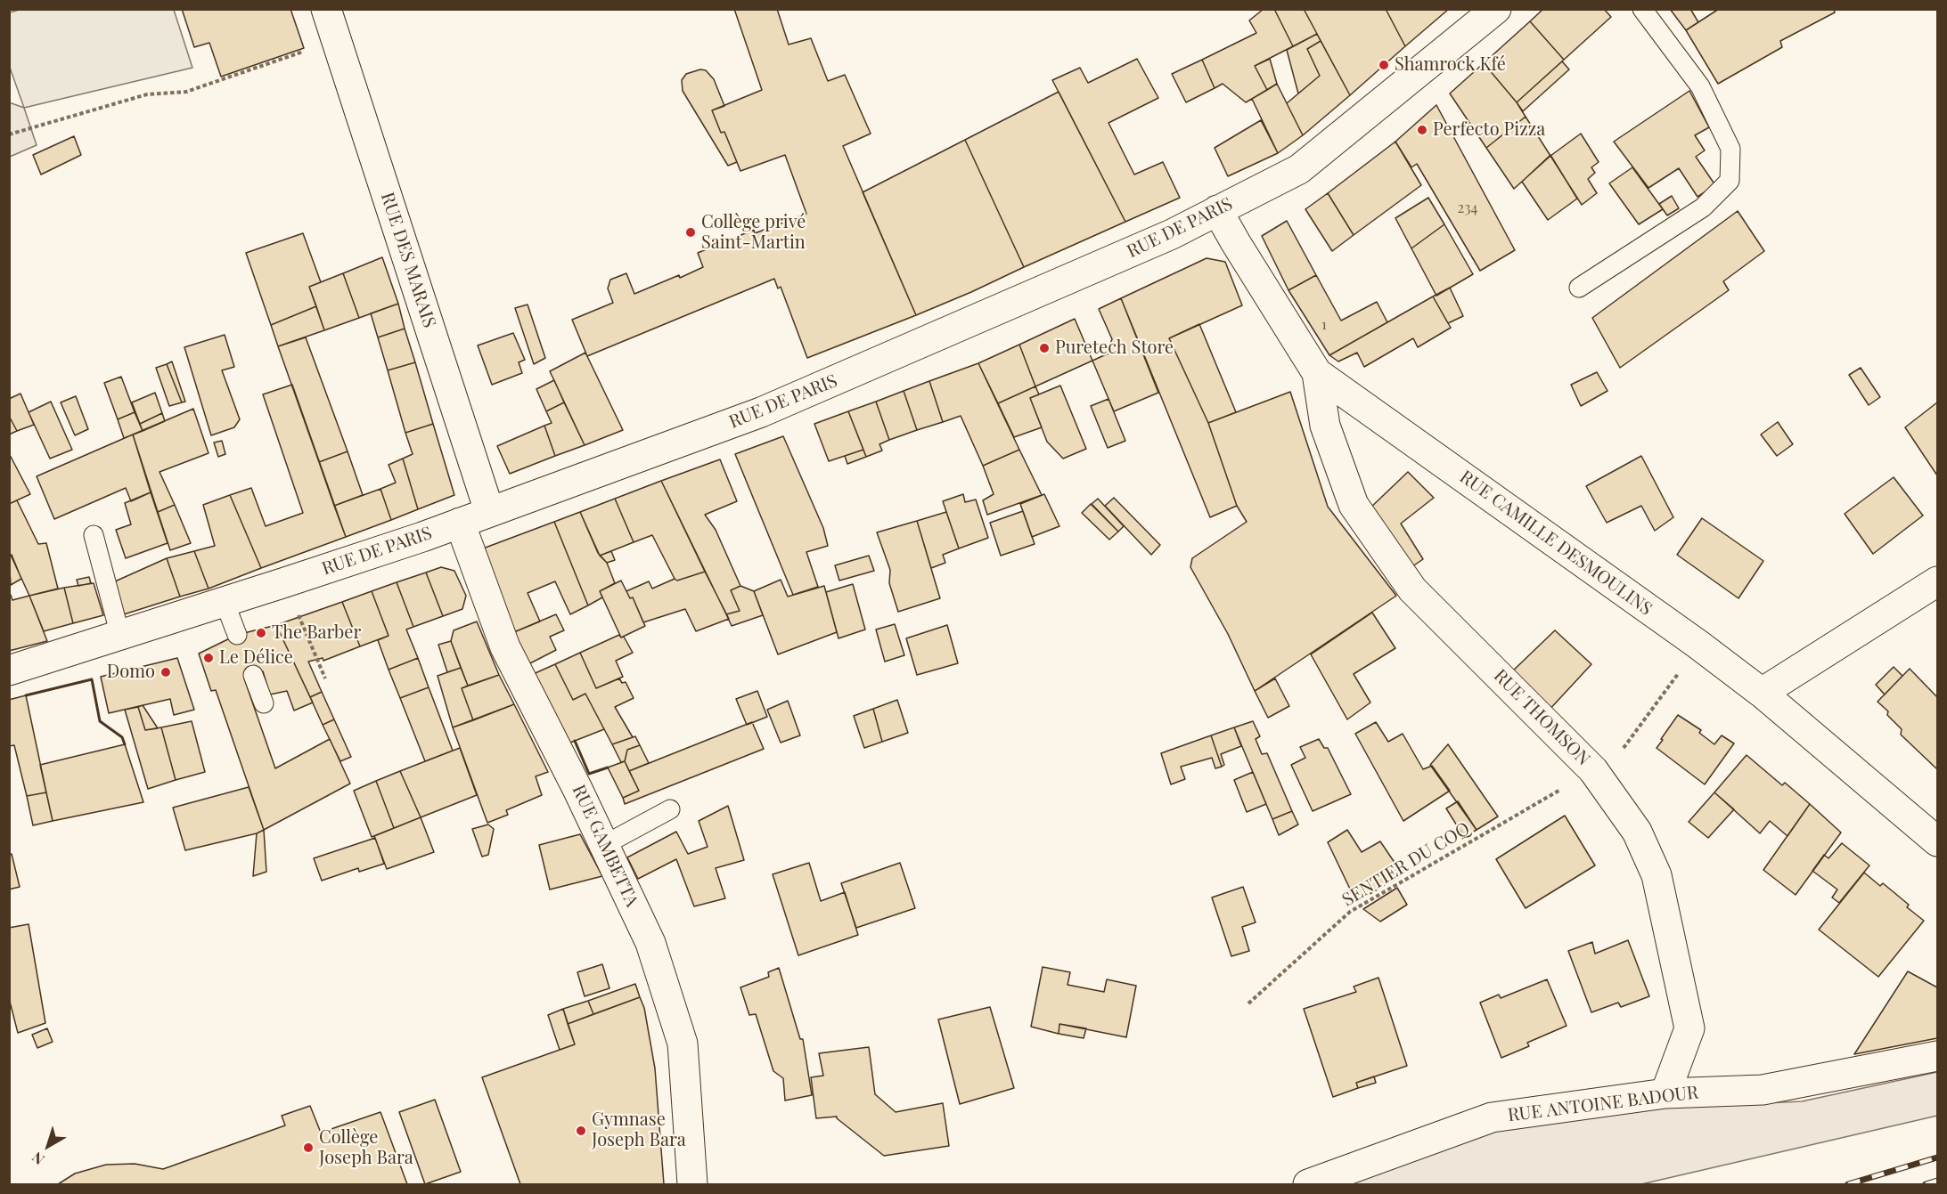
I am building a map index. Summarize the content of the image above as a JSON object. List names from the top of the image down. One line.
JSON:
{"streets":{"street":["RUE DE PARIS","RUE DES MARAIS","RUE CAMILLE DESMOULINS","RUE THOMSON","RUE GAMBETTA","RUE ANTOINE BADOUR"],"path":["SENTIER DU COQ"]},"crossings":[["RUE DE PARIS","RUE DES MARAIS"],["RUE DE PARIS","RUE CAMILLE DESMOULINS"],["RUE DE PARIS","RUE GAMBETTA"],["RUE CAMILLE DESMOULINS","RUE THOMSON"],["RUE THOMSON","SENTIER DU COQ"],["RUE THOMSON","RUE ANTOINE BADOUR"]],"places":["Shamrock Kfé","Perfecto Pizza","Collège privé Saint-Martin","Puretech Store","The Barber","Le Délice","Domo","Gymnase Joseph Bara","Collège Joseph Bara"],"house_numbers":["234","1"],"north":"bottom left"}
